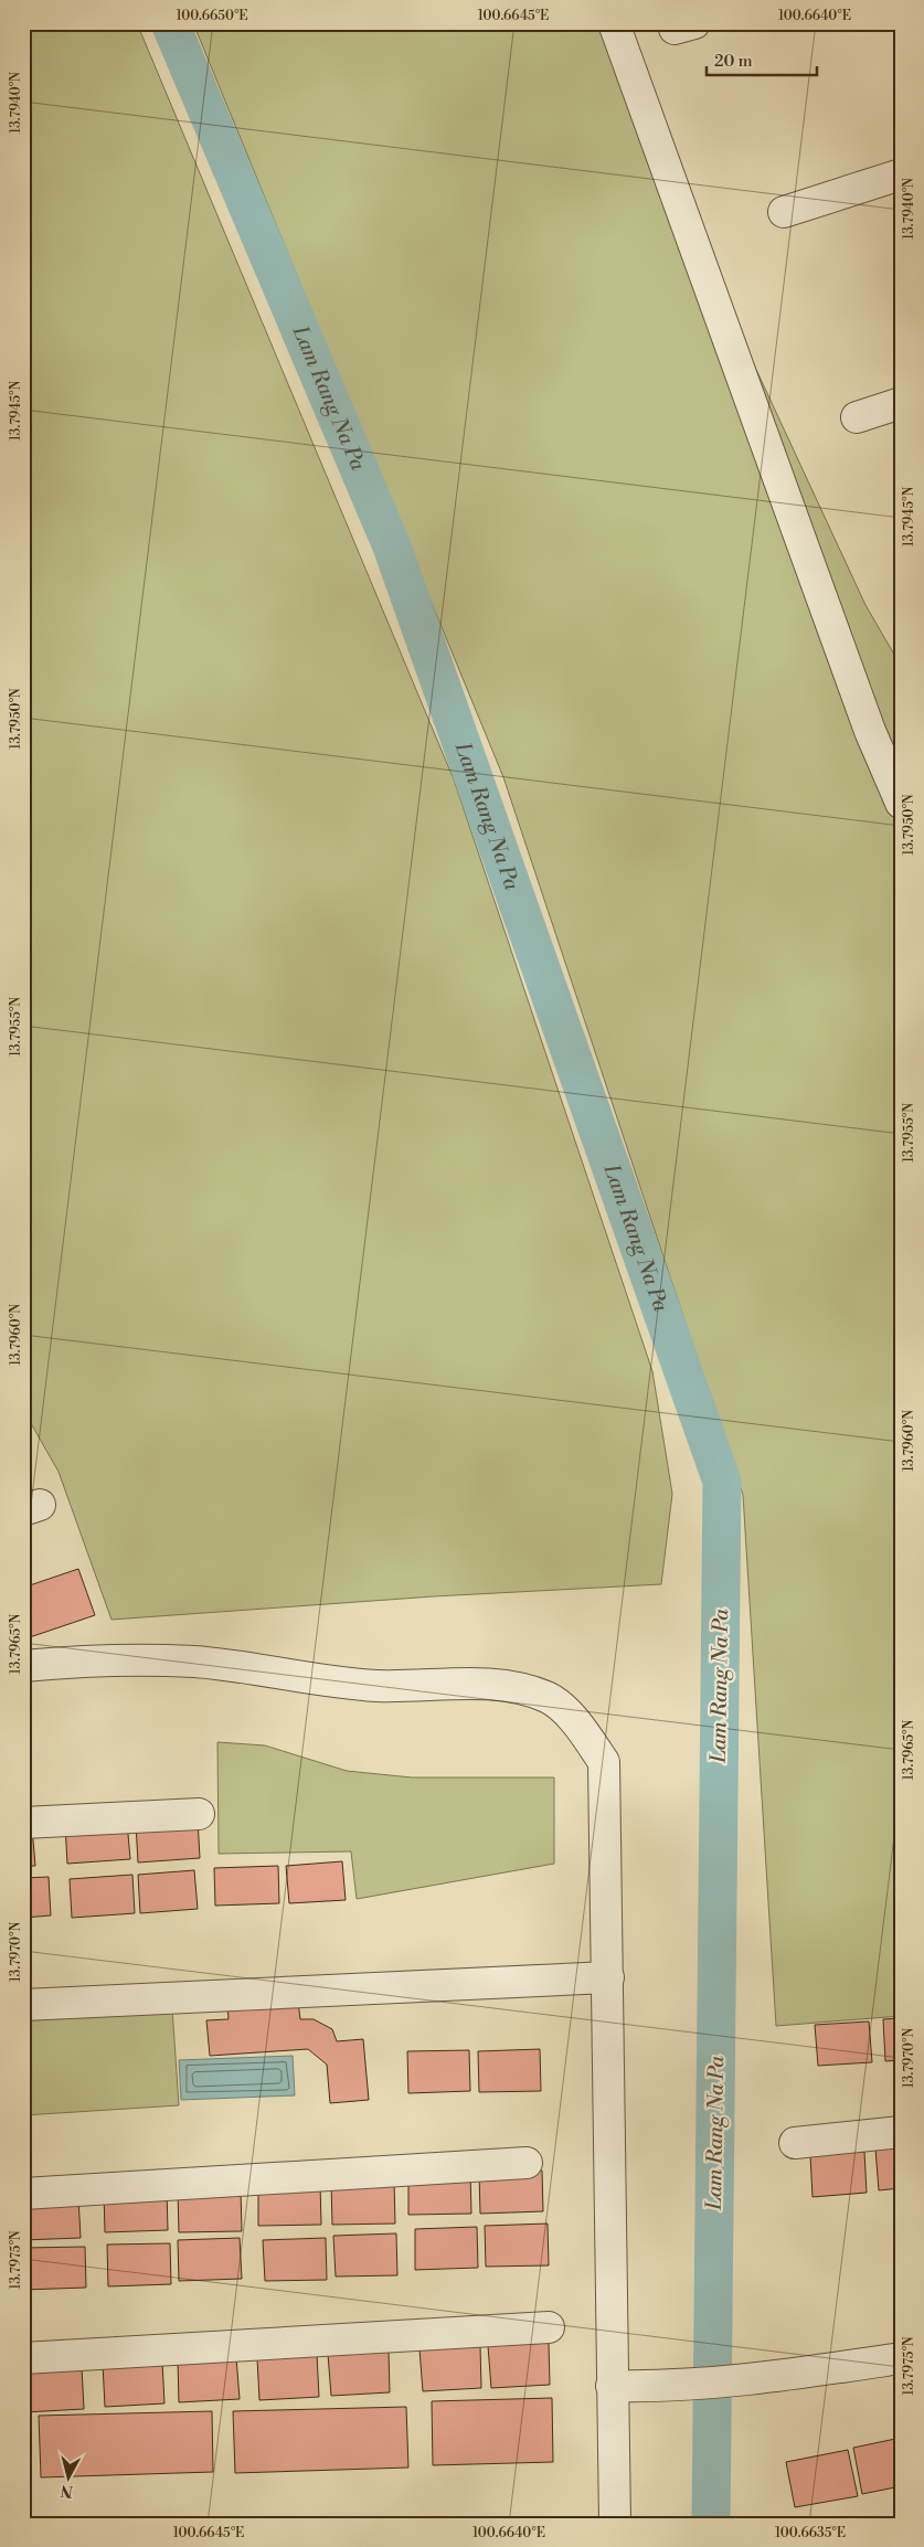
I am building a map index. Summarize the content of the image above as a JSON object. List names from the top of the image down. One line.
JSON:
{"water":["Lam Rang Na Pa"],"scale_bar":"20 m","north":"bottom","coordinates":["100.6650°E","100.6645°E","100.6640°E","13.7940°N","13.7945°N","13.7950°N","13.7955°N","13.7960°N","13.7965°N","13.7970°N","13.7975°N","100.6635°E"]}
